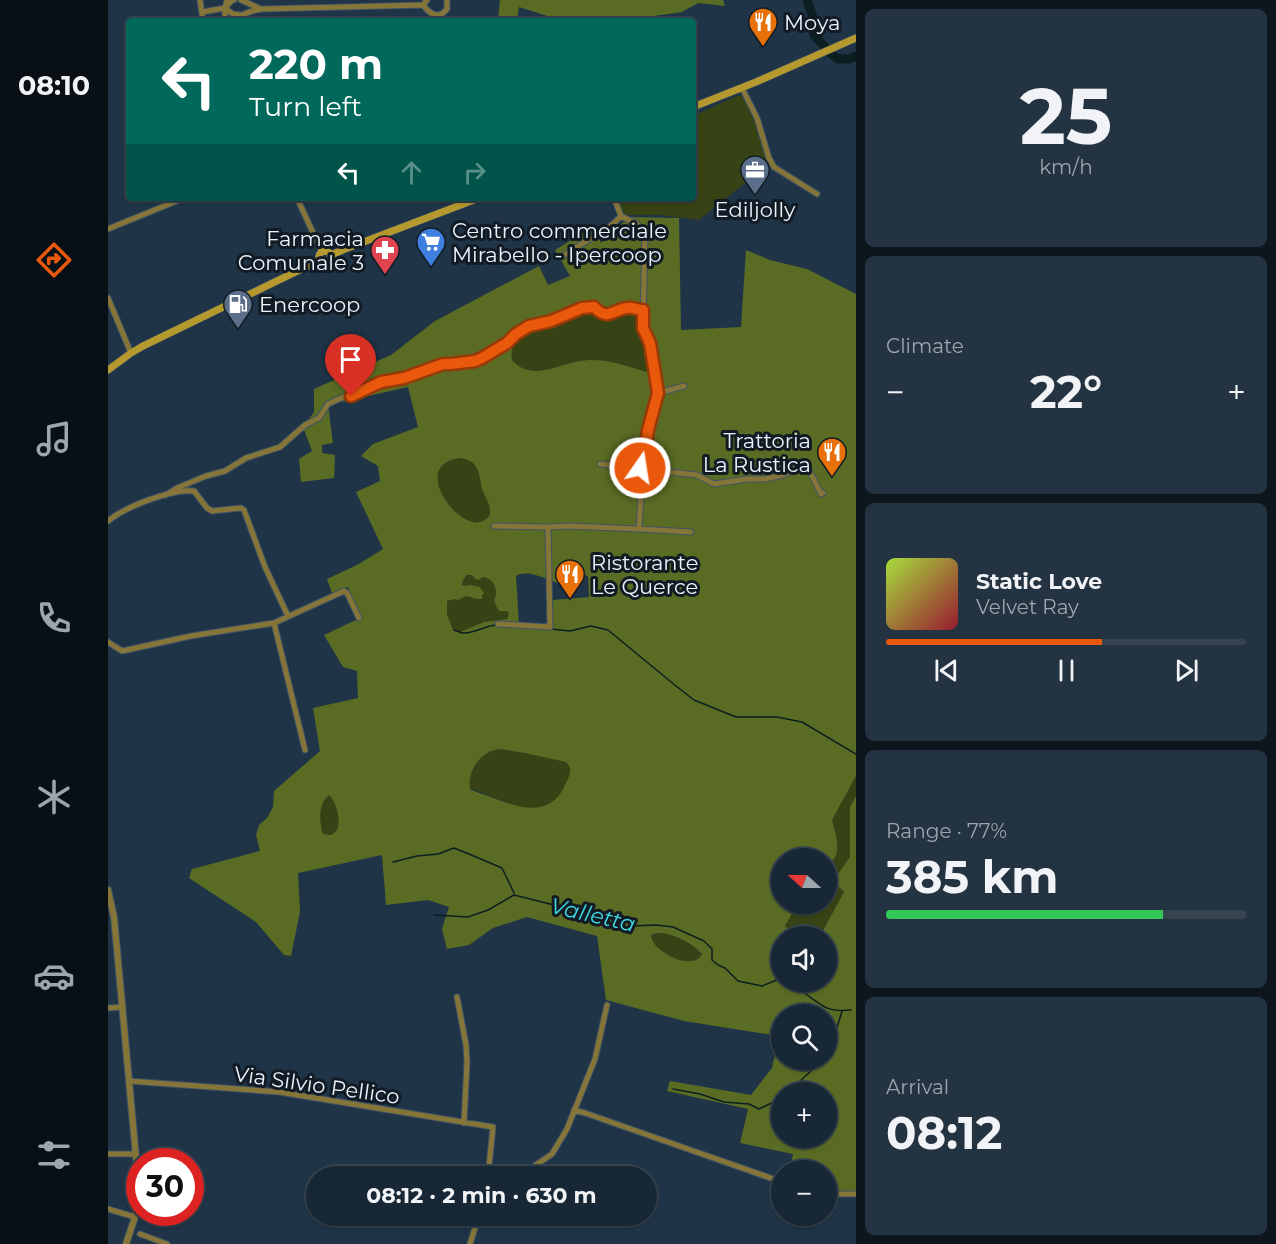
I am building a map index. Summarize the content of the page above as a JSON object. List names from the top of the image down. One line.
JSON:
{"streets":{"street":["Via Silvio Pellico"]},"water":["Valletta"],"places":{"restaurant":["Moya","Trattoria La Rustica","Ristorante Le Querce"],"office":["Ediljolly"],"supermarket":["Centro commerciale Mirabello - Ipercoop"],"pharmacy":["Farmacia Comunale 3"],"fuel station":["Enercoop"]},"north":"left","page":{"tabs":"08:10","tile":[["25","km/h"],"Climate",["Range · 77%","385 km"],["Arrival","08:12"]],"turn":["220 m","Turn left"],"heat":["−","22°","+"],"song":["Static Love","Velvet Ray"],"map_buttons":["+","−"],"limit":"30","trip":"08:12 · 2 min · 630 m"}}
